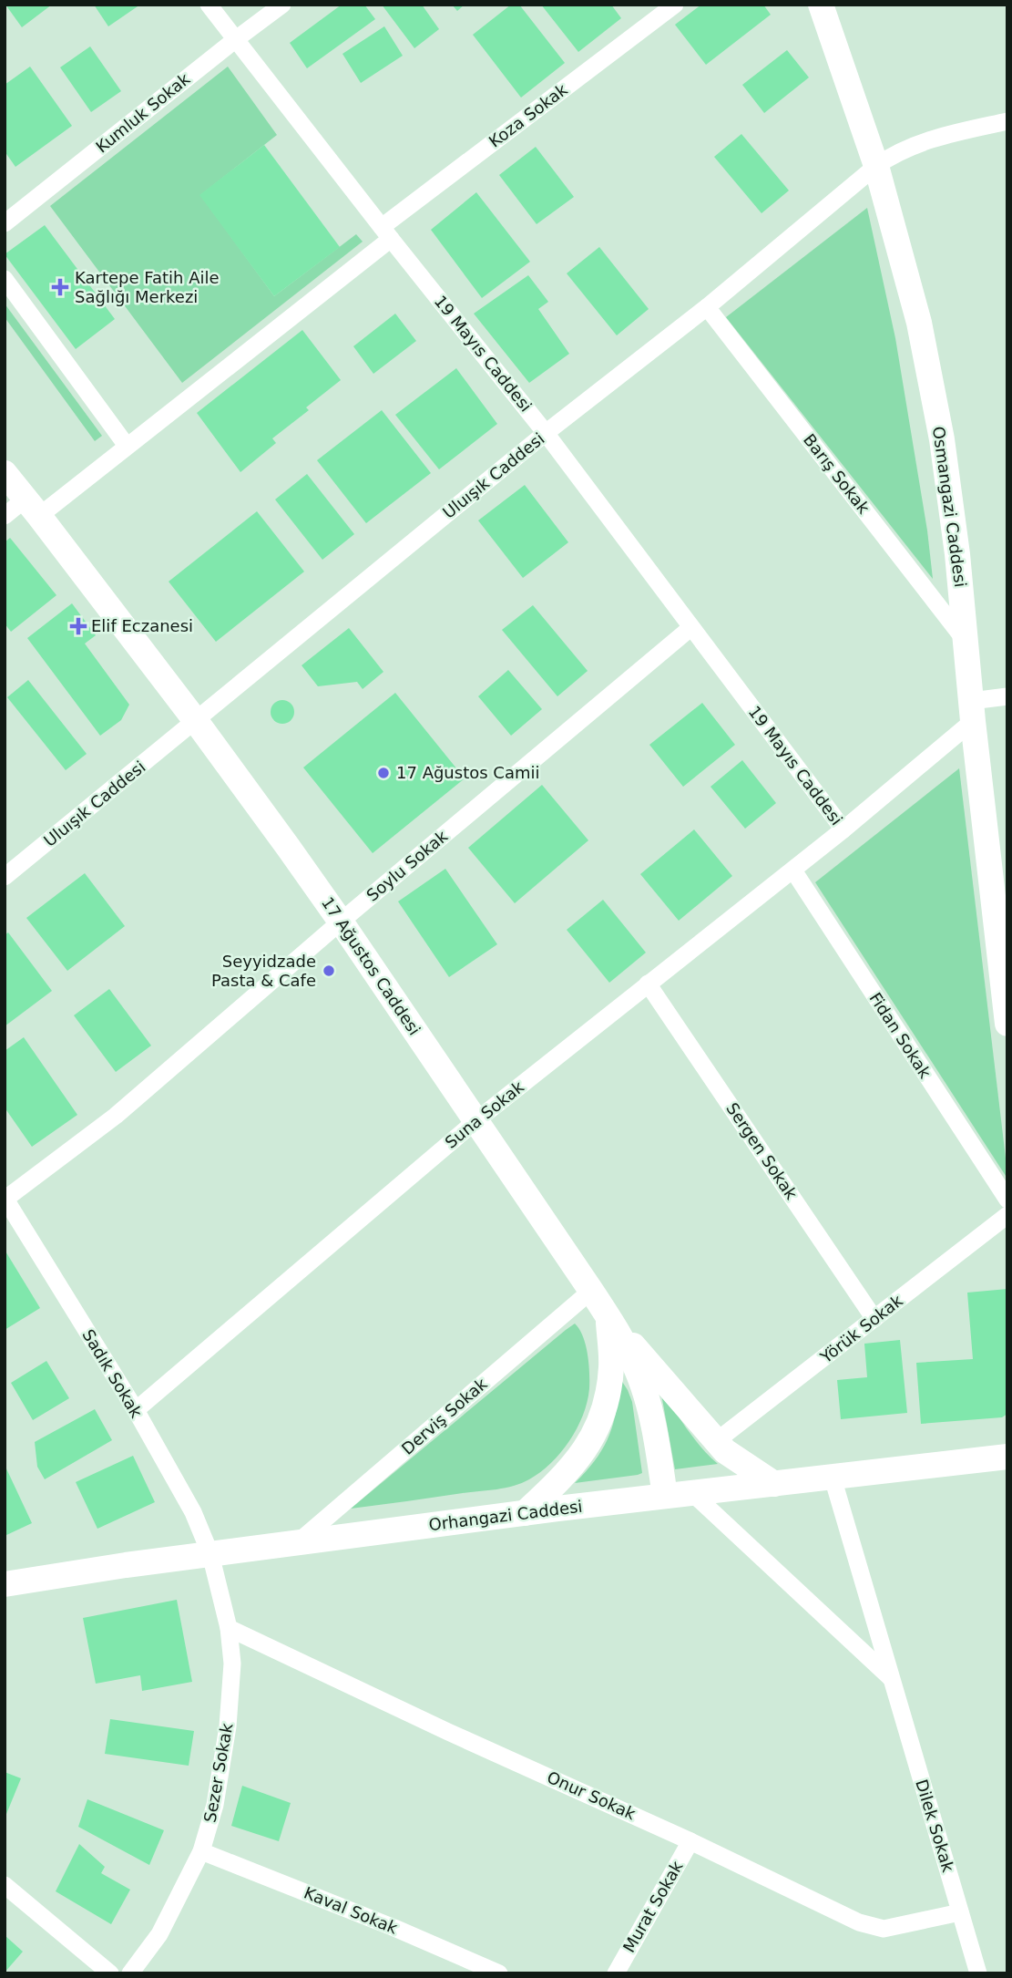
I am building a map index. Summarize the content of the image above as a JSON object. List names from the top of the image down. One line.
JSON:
{"streets":{"street":["Kumluk Sokak","Koza Sokak","19 Mayıs Caddesi","Barış Sokak","Uluışık Caddesi","Osmangazi Caddesi","Soylu Sokak","17 Ağustos Caddesi","Fidan Sokak","Suna Sokak","Sergen Sokak","Yörük Sokak","Sadık Sokak","Derviş Sokak","Orhangazi Caddesi","Sezer Sokak","Onur Sokak","Dilek Sokak","Murat Sokak","Kaval Sokak"]},"crossings":[["Kumluk Sokak","19 Mayıs Caddesi"],["Koza Sokak","19 Mayıs Caddesi"],["Koza Sokak","17 Ağustos Caddesi"],["19 Mayıs Caddesi","Uluışık Caddesi"],["19 Mayıs Caddesi","Soylu Sokak"],["19 Mayıs Caddesi","Suna Sokak"],["Barış Sokak","Uluışık Caddesi"],["Barış Sokak","Osmangazi Caddesi"],["Uluışık Caddesi","Osmangazi Caddesi"],["Uluışık Caddesi","17 Ağustos Caddesi"],["Osmangazi Caddesi","Suna Sokak"],["Soylu Sokak","17 Ağustos Caddesi"],["Soylu Sokak","Sadık Sokak"],["17 Ağustos Caddesi","Suna Sokak"],["17 Ağustos Caddesi","Derviş Sokak"],["17 Ağustos Caddesi","Orhangazi Caddesi"],["Fidan Sokak","Suna Sokak"],["Suna Sokak","Sergen Sokak"],["Suna Sokak","Sadık Sokak"],["Sergen Sokak","Yörük Sokak"],["Sadık Sokak","Orhangazi Caddesi"],["Sadık Sokak","Sezer Sokak"],["Derviş Sokak","Orhangazi Caddesi"],["Orhangazi Caddesi","Sezer Sokak"],["Orhangazi Caddesi","Dilek Sokak"],["Sezer Sokak","Onur Sokak"],["Sezer Sokak","Kaval Sokak"],["Onur Sokak","Dilek Sokak"],["Onur Sokak","Murat Sokak"]],"places":{"health":["Kartepe Fatih Aile Sağlığı Merkezi","Elif Eczanesi"],"other":["17 Ağustos Camii","Seyyidzade Pasta & Cafe"]}}
